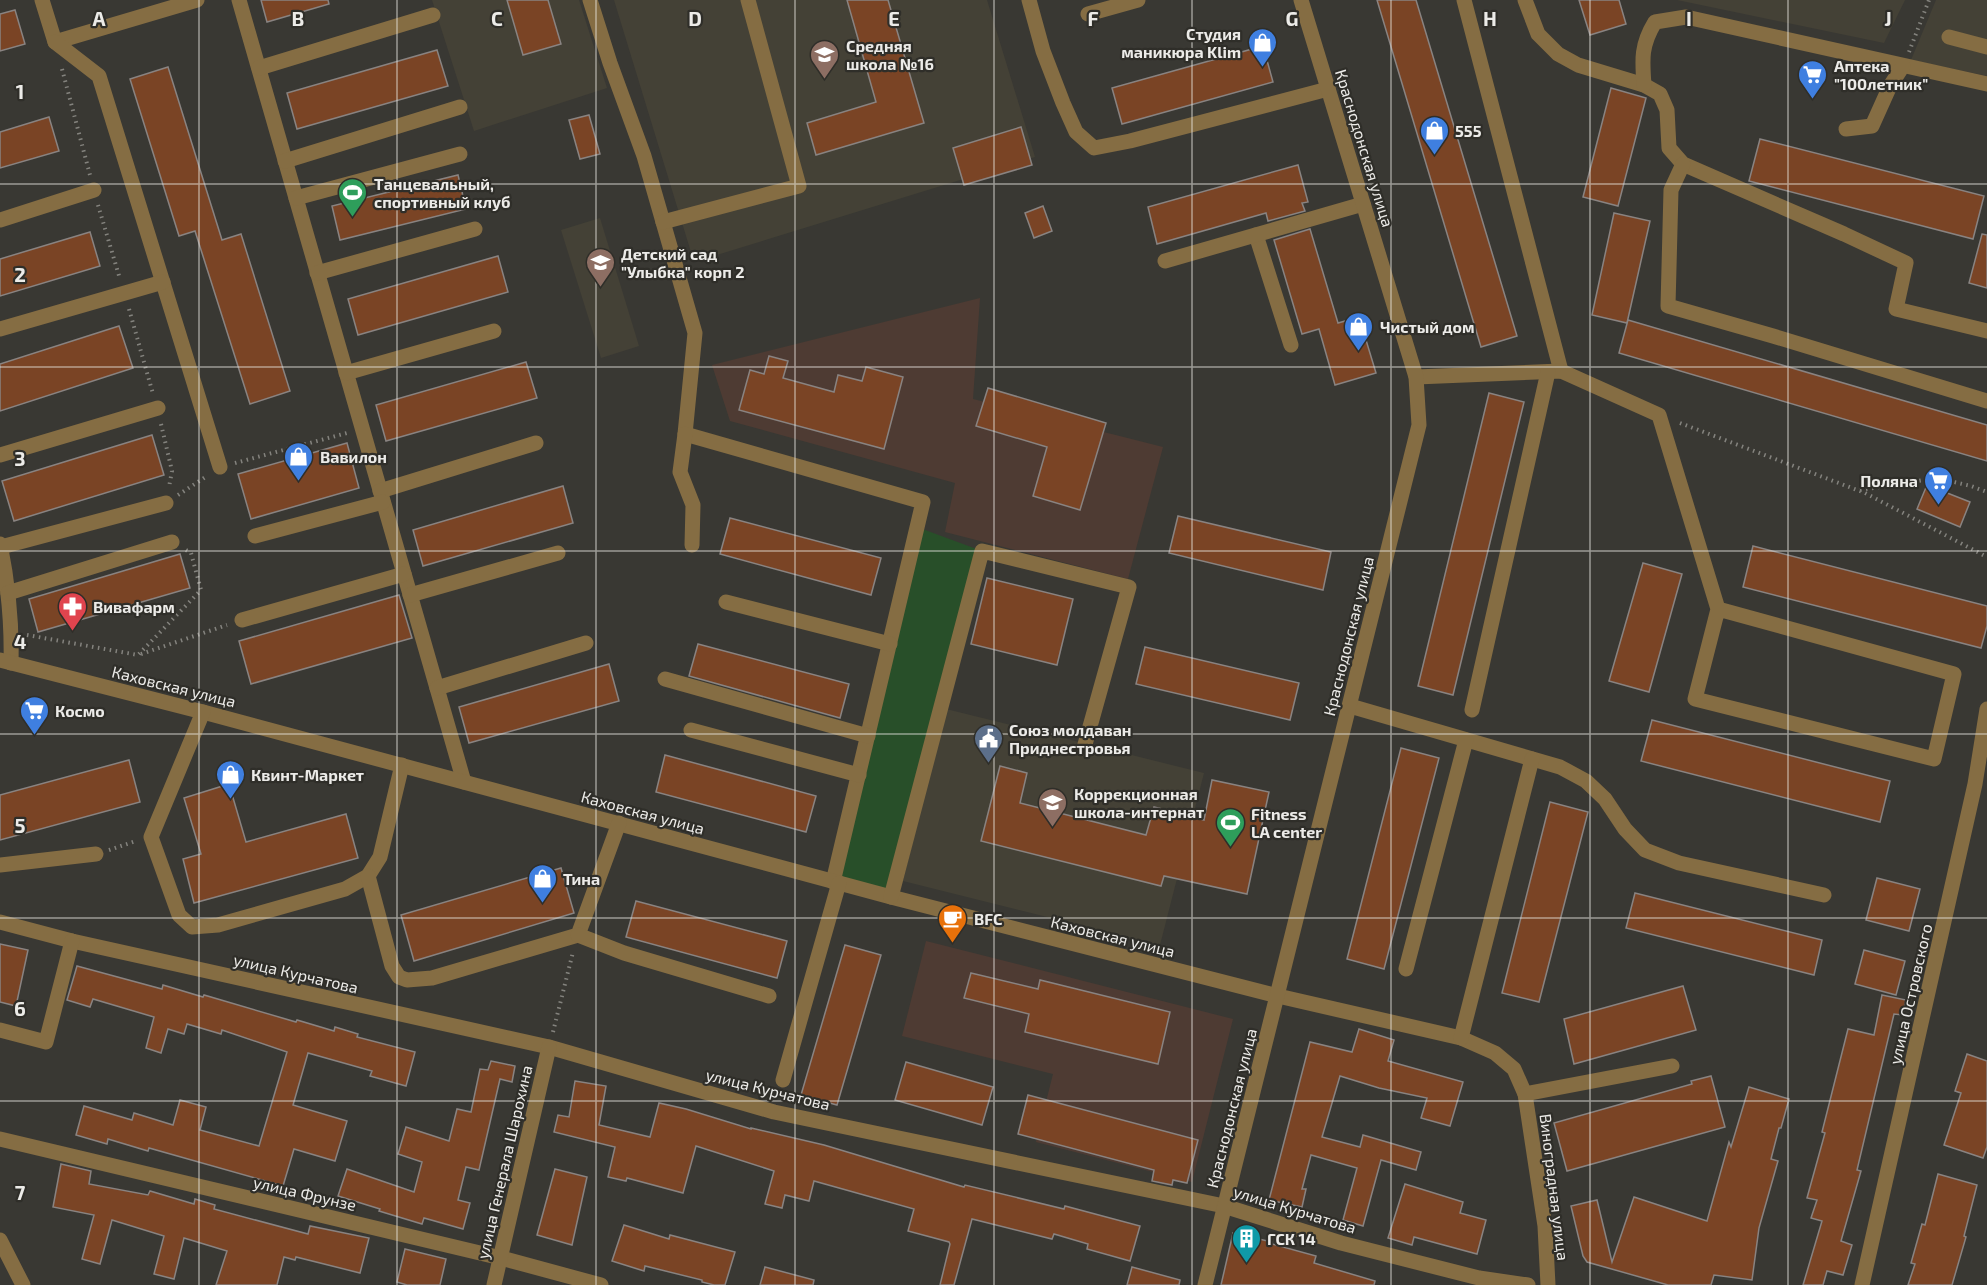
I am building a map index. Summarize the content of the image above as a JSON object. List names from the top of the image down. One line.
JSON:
{"streets":{"street":["Краснодонская улица","Каховская улица","улица Курчатова","улица Островского","улица Генерала Шарохина","Виноградная улица","улица Фрунзе"]},"crossings":[["Краснодонская улица","Каховская улица"],["Краснодонская улица","улица Курчатова"],["Каховская улица","Виноградная улица"],["улица Курчатова","улица Генерала Шарохина"],["улица Генерала Шарохина","улица Фрунзе"]],"places":{"shop":["Студия маникюра Klim","555","Чистый дом","Вавилон","Квинт-Маркет","Тина"],"school or university":["Средняя школа №16","Детский сад \"Улыбка\" корп 2","Коррекционная школа-интернат"],"supermarket":["Аптека \"100летник\"","Поляна","Космо"],"sports":["Танцевальный, спортивный клуб","Fitness LA center"],"pharmacy":["Вивафарм"],"public building":["Союз молдаван Приднестровья"],"cafe":["BFC"],"building":["ГСК 14"]},"grid":{"columns":["A","B","C","D","E","F","G","H","I","J"],"rows":["1","2","3","4","5","6","7"]}}
